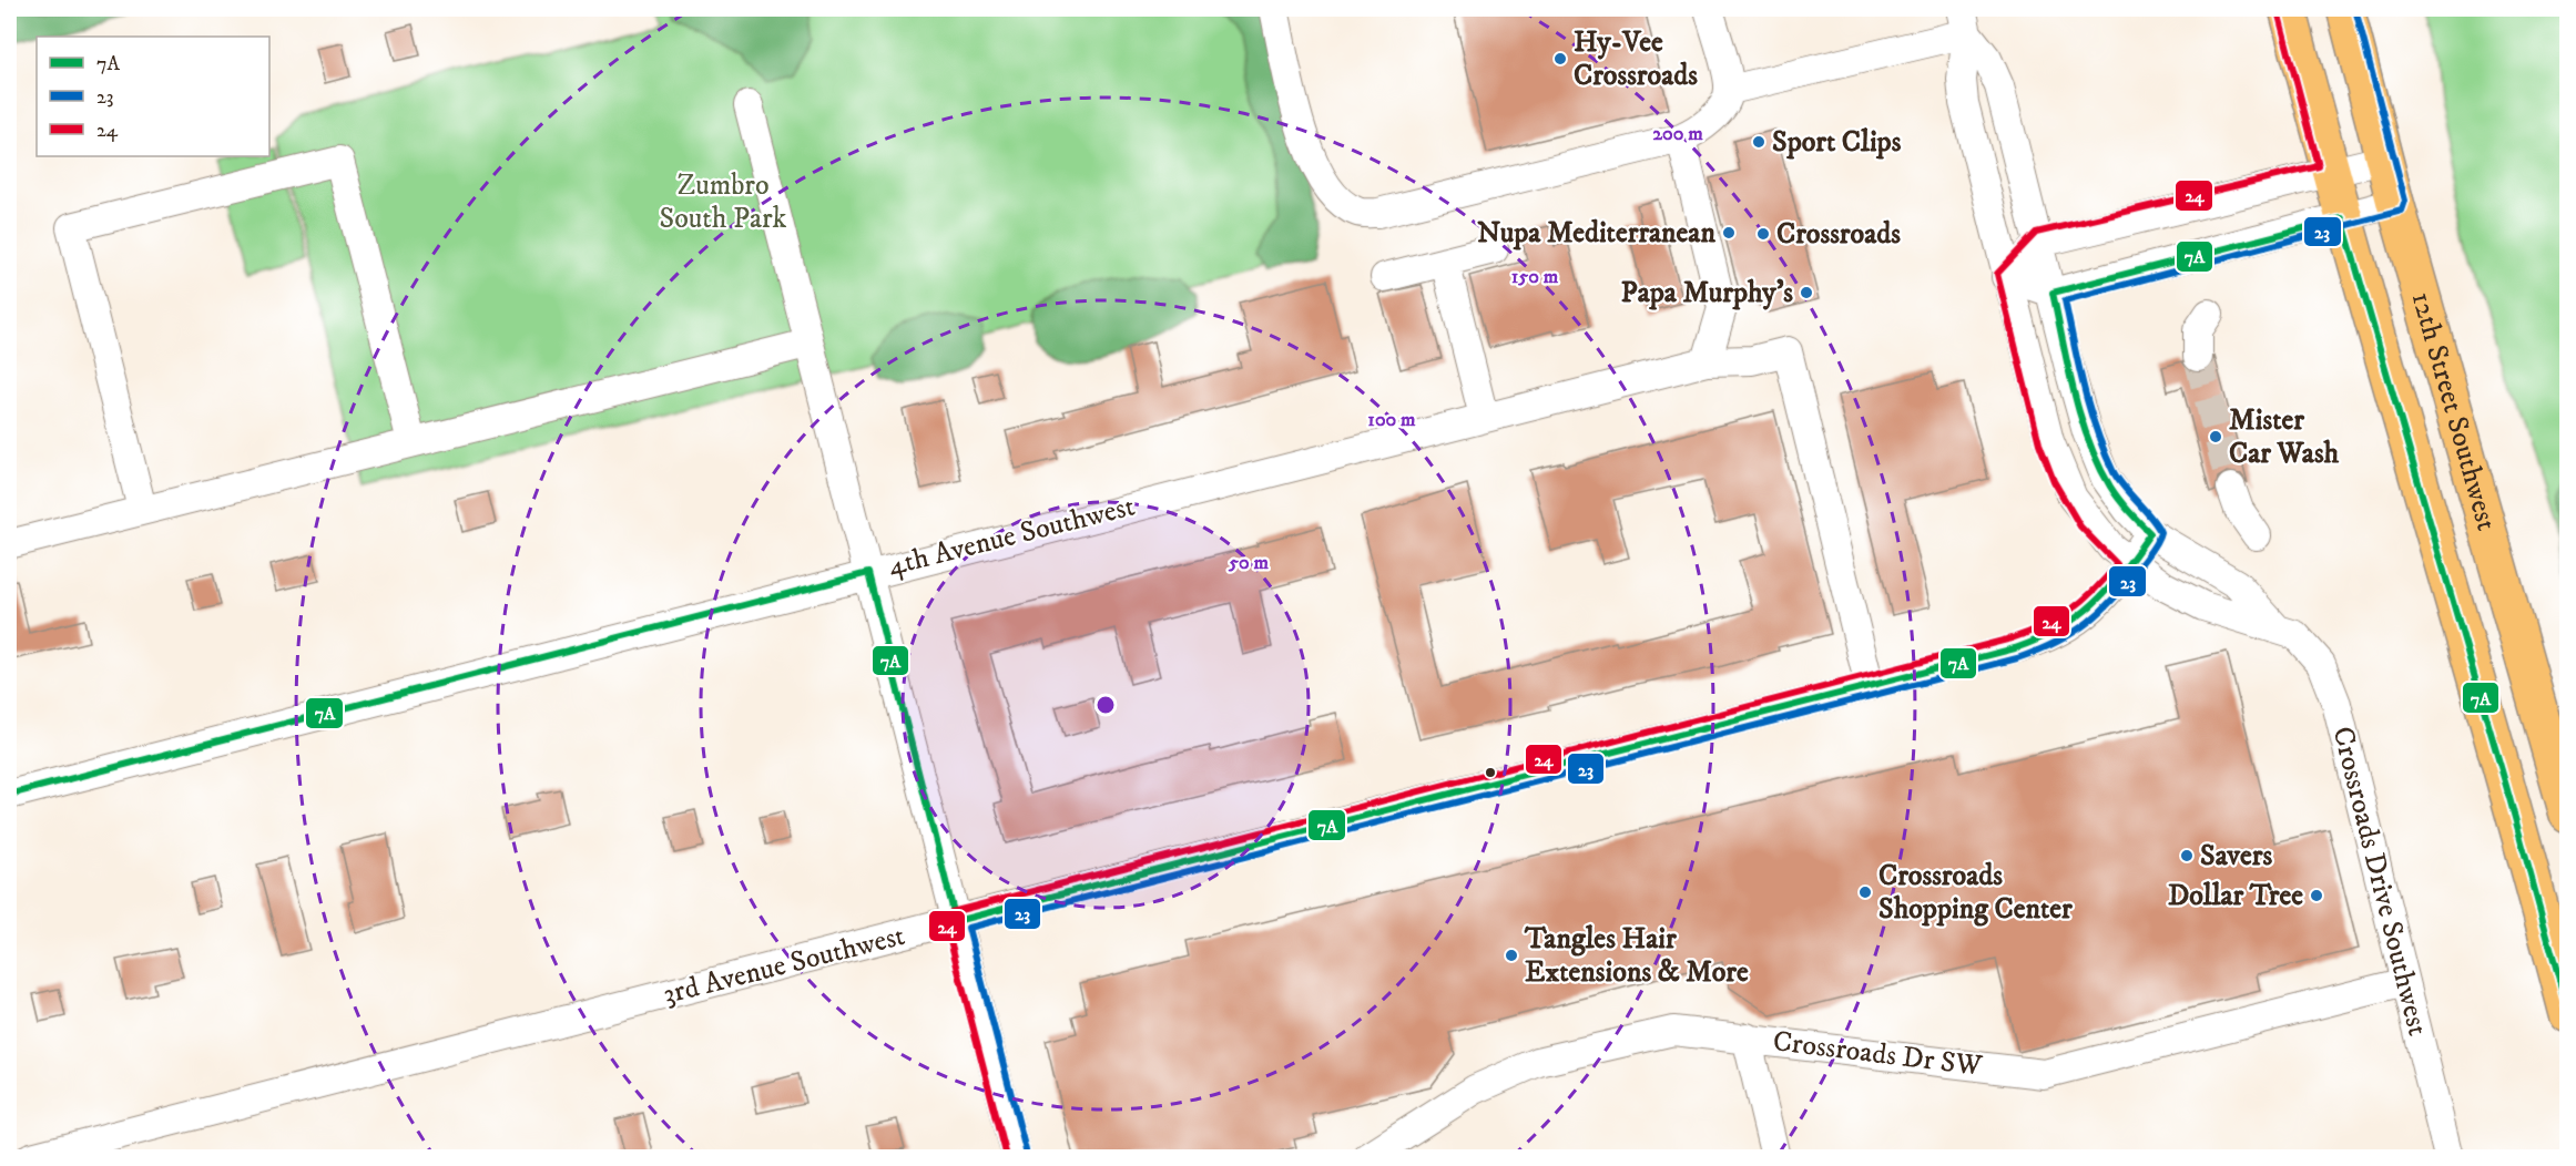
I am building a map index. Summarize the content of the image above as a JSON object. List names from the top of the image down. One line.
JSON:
{"streets":{"main road":["12th Street Southwest"],"street":["4th Avenue Southwest","Crossroads Drive Southwest","3rd Avenue Southwest","Crossroads Dr SW"]},"crossings":[["4th Avenue Southwest","3rd Avenue Southwest"],["Crossroads Drive Southwest","3rd Avenue Southwest"],["Crossroads Drive Southwest","Crossroads Dr SW"]],"parks":["Zumbro South Park"],"places":["Hy-Vee Crossroads","Sport Clips","Nupa Mediterranean","Crossroads","Papa Murphy's","Mister Car Wash","Savers","Crossroads Shopping Center","Dollar Tree","Tangles Hair Extensions & More"],"lines":["transit line 23","transit line 24","transit line 7A"],"legend":["7A","23","24"],"rings":["200 m","150 m","100 m","50 m"]}
